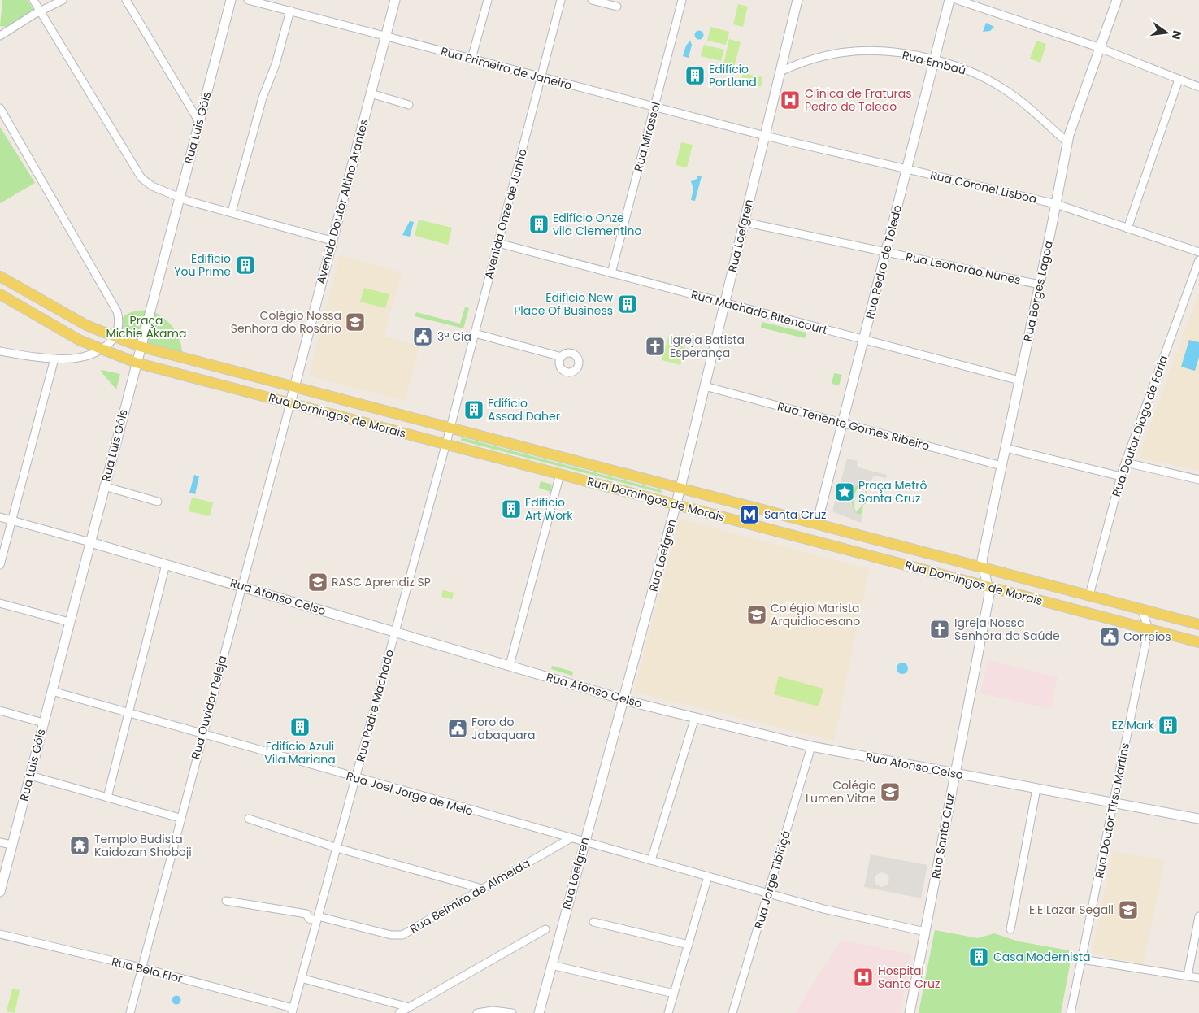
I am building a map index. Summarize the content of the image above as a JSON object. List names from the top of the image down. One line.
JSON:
{"streets":{"main road":["Rua Domingos de Morais"],"street":["Rua Embaú","Rua Primeiro de Janeiro","Rua Luis Góis","Rua Mirassol","Rua Coronel Lisboa","Avenida Doutor Altino Arantes","Avenida Onze de Junho","Rua Loefgren","Rua Pedro de Toledo","Rua Leonardo Nunes","Rua Borges Lagoa","Rua Machado Bitencourt","Rua Tenente Gomes Ribeiro","Rua Doutor Diogo de Faria","Rua Afonso Celso","Rua Padre Machado","Rua Ouvidor Peleja","Rua Joel Jorge de Melo","Rua Doutor Tirso Martins","Rua Santa Cruz","Rua Jorge Tibiriçá","Rua Belmiro de Almeida","Rua Bela Flor"]},"crossings":[["Rua Embaú","Rua Loefgren"],["Rua Embaú","Rua Pedro de Toledo"],["Rua Embaú","Rua Borges Lagoa"],["Rua Primeiro de Janeiro","Rua Mirassol"],["Rua Primeiro de Janeiro","Rua Coronel Lisboa"],["Rua Primeiro de Janeiro","Avenida Doutor Altino Arantes"],["Rua Primeiro de Janeiro","Avenida Onze de Junho"],["Rua Primeiro de Janeiro","Rua Loefgren"],["Rua Luis Góis","Rua Domingos de Morais"],["Rua Luis Góis","Rua Afonso Celso"],["Rua Luis Góis","Rua Joel Jorge de Melo"],["Rua Mirassol","Rua Machado Bitencourt"],["Rua Coronel Lisboa","Rua Loefgren"],["Rua Coronel Lisboa","Rua Pedro de Toledo"],["Rua Coronel Lisboa","Rua Borges Lagoa"],["Avenida Doutor Altino Arantes","Rua Domingos de Morais"],["Avenida Doutor Altino Arantes","Rua Ouvidor Peleja"],["Avenida Onze de Junho","Rua Machado Bitencourt"],["Avenida Onze de Junho","Rua Domingos de Morais"],["Avenida Onze de Junho","Rua Padre Machado"],["Rua Loefgren","Rua Leonardo Nunes"],["Rua Loefgren","Rua Machado Bitencourt"],["Rua Loefgren","Rua Domingos de Morais"],["Rua Loefgren","Rua Tenente Gomes Ribeiro"],["Rua Loefgren","Rua Afonso Celso"],["Rua Loefgren","Rua Joel Jorge de Melo"],["Rua Pedro de Toledo","Rua Leonardo Nunes"],["Rua Pedro de Toledo","Rua Machado Bitencourt"],["Rua Pedro de Toledo","Rua Domingos de Morais"],["Rua Pedro de Toledo","Rua Tenente Gomes Ribeiro"],["Rua Leonardo Nunes","Rua Borges Lagoa"],["Rua Borges Lagoa","Rua Machado Bitencourt"],["Rua Borges Lagoa","Rua Domingos de Morais"],["Rua Borges Lagoa","Rua Tenente Gomes Ribeiro"],["Rua Borges Lagoa","Rua Santa Cruz"],["Rua Domingos de Morais","Rua Doutor Diogo de Faria"],["Rua Domingos de Morais","Rua Padre Machado"],["Rua Domingos de Morais","Rua Ouvidor Peleja"],["Rua Domingos de Morais","Rua Doutor Tirso Martins"],["Rua Domingos de Morais","Rua Santa Cruz"],["Rua Afonso Celso","Rua Padre Machado"],["Rua Afonso Celso","Rua Ouvidor Peleja"],["Rua Afonso Celso","Rua Doutor Tirso Martins"],["Rua Afonso Celso","Rua Santa Cruz"],["Rua Afonso Celso","Rua Jorge Tibiriçá"],["Rua Padre Machado","Rua Joel Jorge de Melo"],["Rua Padre Machado","Rua Belmiro de Almeida"],["Rua Padre Machado","Rua Bela Flor"],["Rua Ouvidor Peleja","Rua Joel Jorge de Melo"],["Rua Ouvidor Peleja","Rua Bela Flor"],["Rua Joel Jorge de Melo","Rua Santa Cruz"],["Rua Joel Jorge de Melo","Rua Jorge Tibiriçá"],["Rua Joel Jorge de Melo","Rua Belmiro de Almeida"]],"parks":["Praça Michie Akama"],"places":{"building":["Edifício Portland","Edifício Onze vila Clementino","Edifício You Prime","Edifício New Place Of Business","Edifício Assad Daher","Edificio Art Work","EZ Mark","Edifício Azuli Vila Mariana","Casa Modernista"],"hospital":["Clínica de Fraturas Pedro de Toledo","Hospital Santa Cruz"],"school or university":["Colégio Nossa Senhora do Rosário","RASC Aprendiz SP","Colégio Marista Arquidiocesano","Colégio Lumen Vitae","E.E Lazar Segall"],"public building":["3ª Cia","Correios","Foro do Jabaquara"],"church":["Igreja Batista Esperança","Igreja Nossa Senhora da Saúde"],"place":["Praça Metrô Santa Cruz"],"metro station":["Santa Cruz"],"temple":["Templo Budista Kaidozan Shoboji"]},"north":"right"}
